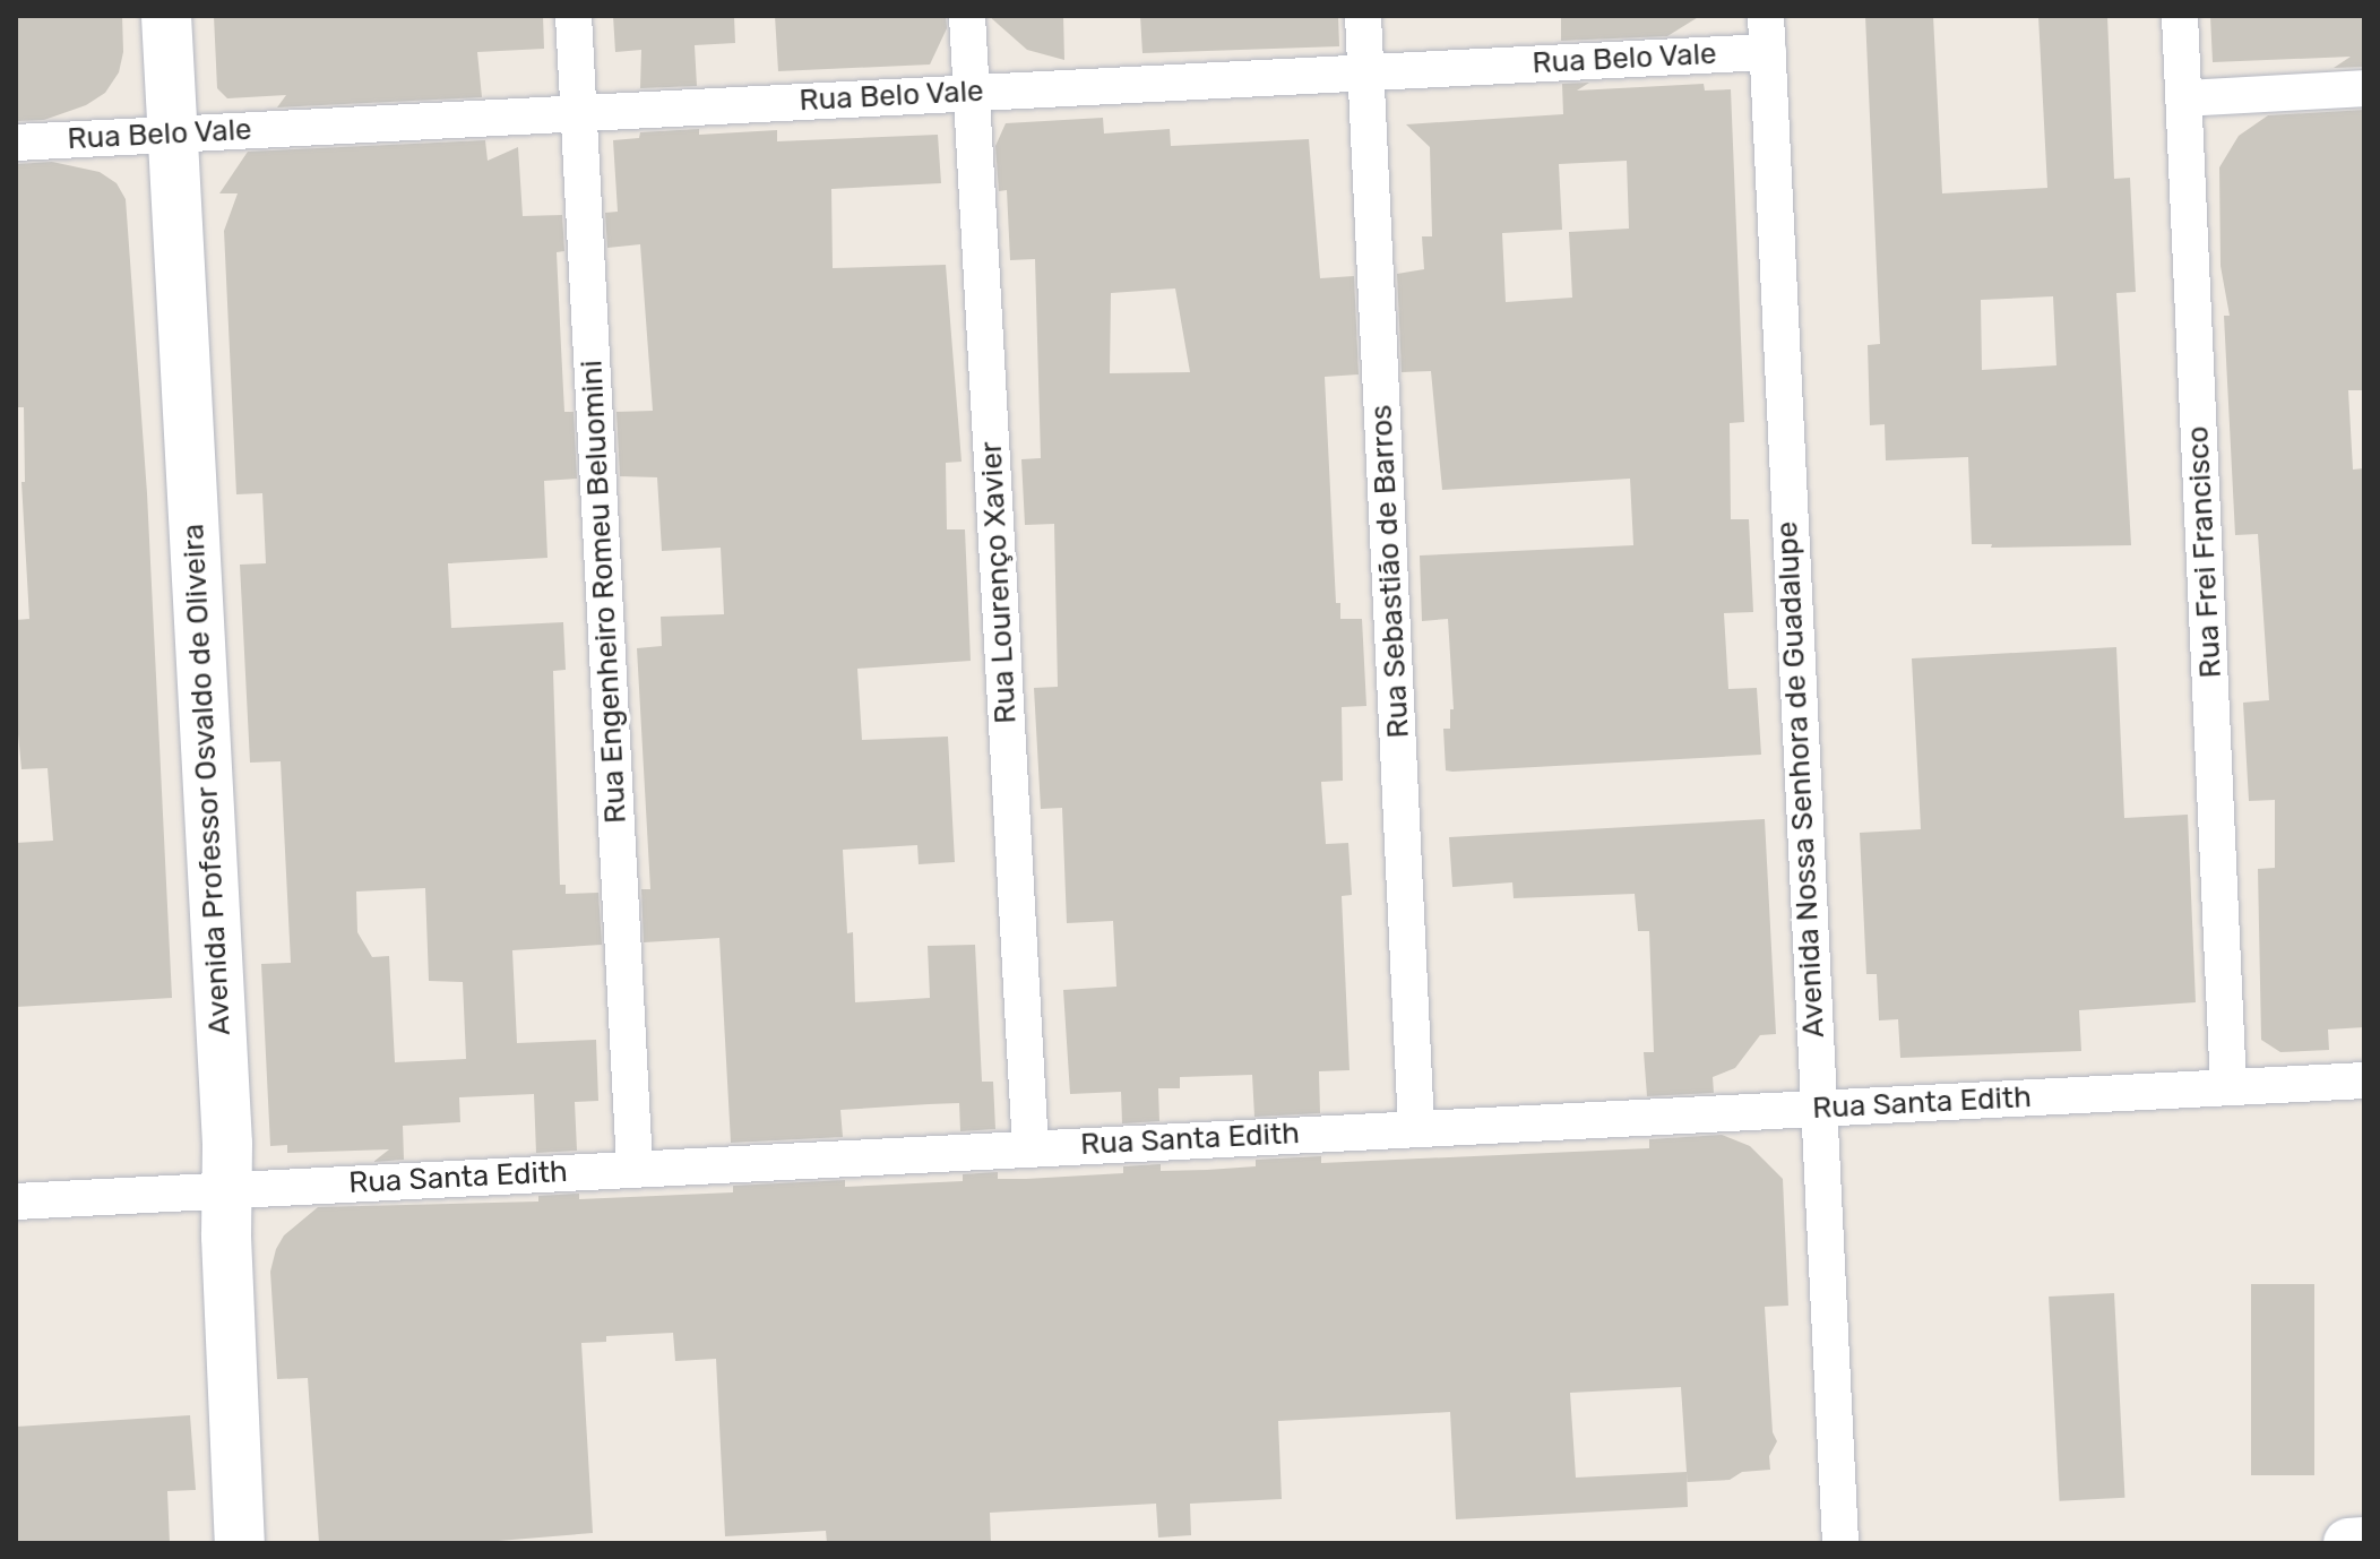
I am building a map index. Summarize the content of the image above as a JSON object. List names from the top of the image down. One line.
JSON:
{"streets":{"street":["Rua Belo Vale","Rua Frei Francisco","Rua Sebastião de Barros","Rua Lourenço Xavier","Rua Engenheiro Romeu Beluomini","Avenida Professor Osvaldo de Oliveira","Avenida Nossa Senhora de Guadalupe","Rua Santa Edith"]},"crossings":[["Rua Belo Vale","Rua Sebastião de Barros"],["Rua Belo Vale","Rua Lourenço Xavier"],["Rua Belo Vale","Rua Engenheiro Romeu Beluomini"],["Rua Belo Vale","Avenida Professor Osvaldo de Oliveira"],["Rua Belo Vale","Avenida Nossa Senhora de Guadalupe"],["Rua Frei Francisco","Rua Santa Edith"],["Rua Sebastião de Barros","Rua Santa Edith"],["Rua Lourenço Xavier","Rua Santa Edith"],["Rua Engenheiro Romeu Beluomini","Rua Santa Edith"],["Avenida Professor Osvaldo de Oliveira","Rua Santa Edith"],["Avenida Nossa Senhora de Guadalupe","Rua Santa Edith"]]}
